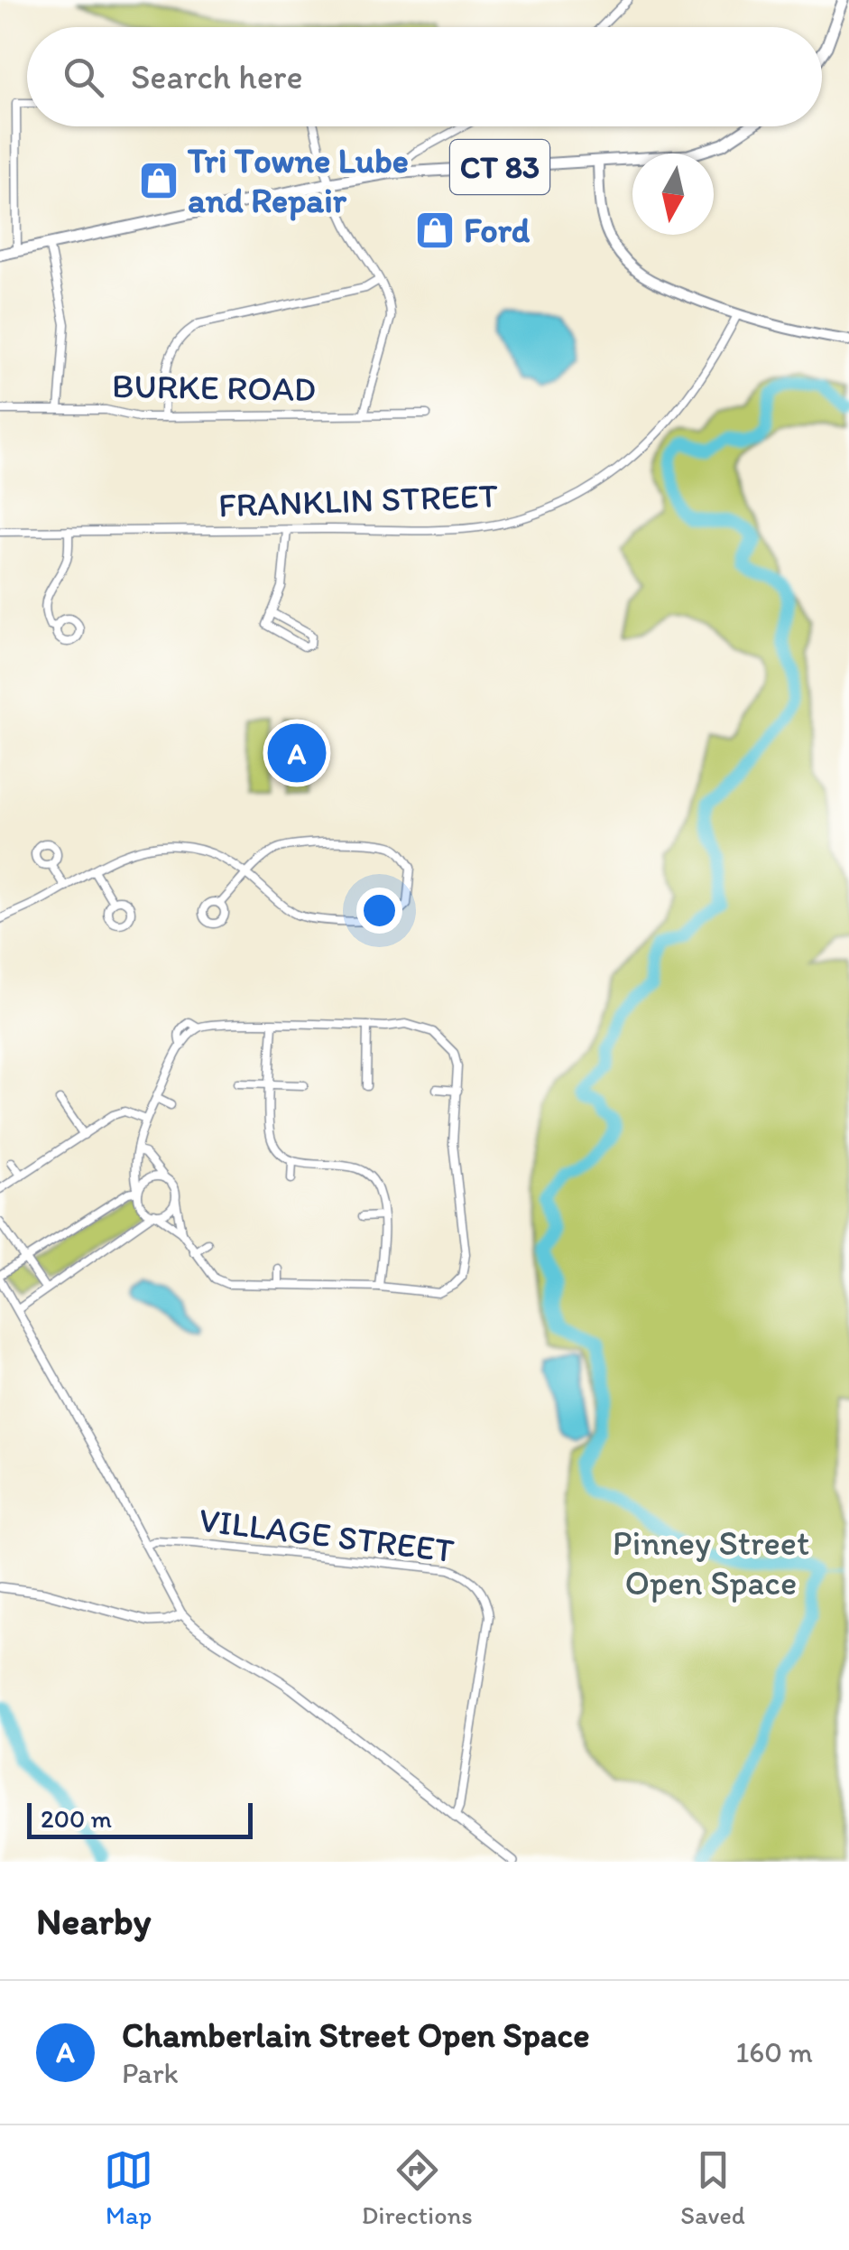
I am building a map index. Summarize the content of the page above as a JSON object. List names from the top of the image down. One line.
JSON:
{"streets":{"main road":["CT 83"],"street":["BURKE ROAD","FRANKLIN STREET","VILLAGE STREET"]},"parks":["Pinney Street Open Space"],"places":{"shop":["Tri Towne Lube and Repair","Ford"]},"scale_bar":"200 m","north":"bottom","page":{"search":"Search here","pins":"A","scale":"200 m","heading":"Nearby","list":[{"mark":"A","name":"Chamberlain Street Open Space","note":"Park","value":"160 m"}],"nav":["Map","Directions","Saved"]}}
